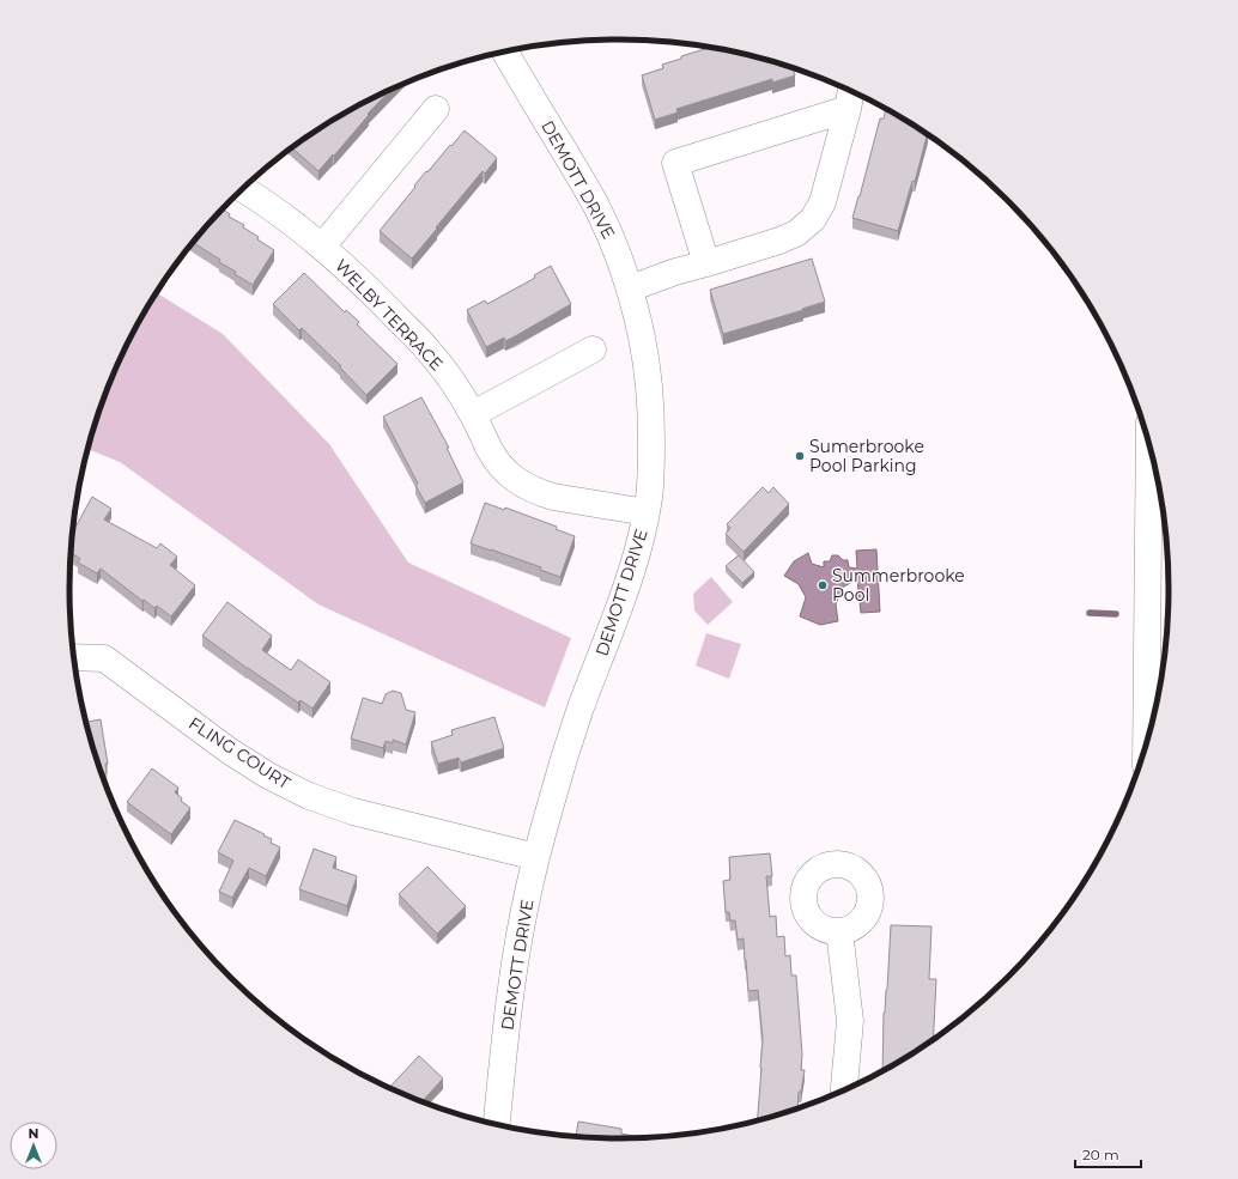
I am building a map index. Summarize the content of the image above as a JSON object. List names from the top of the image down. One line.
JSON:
{"streets":{"main road":["DEMOTT DRIVE","WELBY TERRACE","FLING COURT"]},"crossings":[["DEMOTT DRIVE","WELBY TERRACE"],["DEMOTT DRIVE","FLING COURT"]],"places":["Sumerbrooke Pool Parking","Summerbrooke Pool"],"scale_bar":"20 m","north":"top"}
